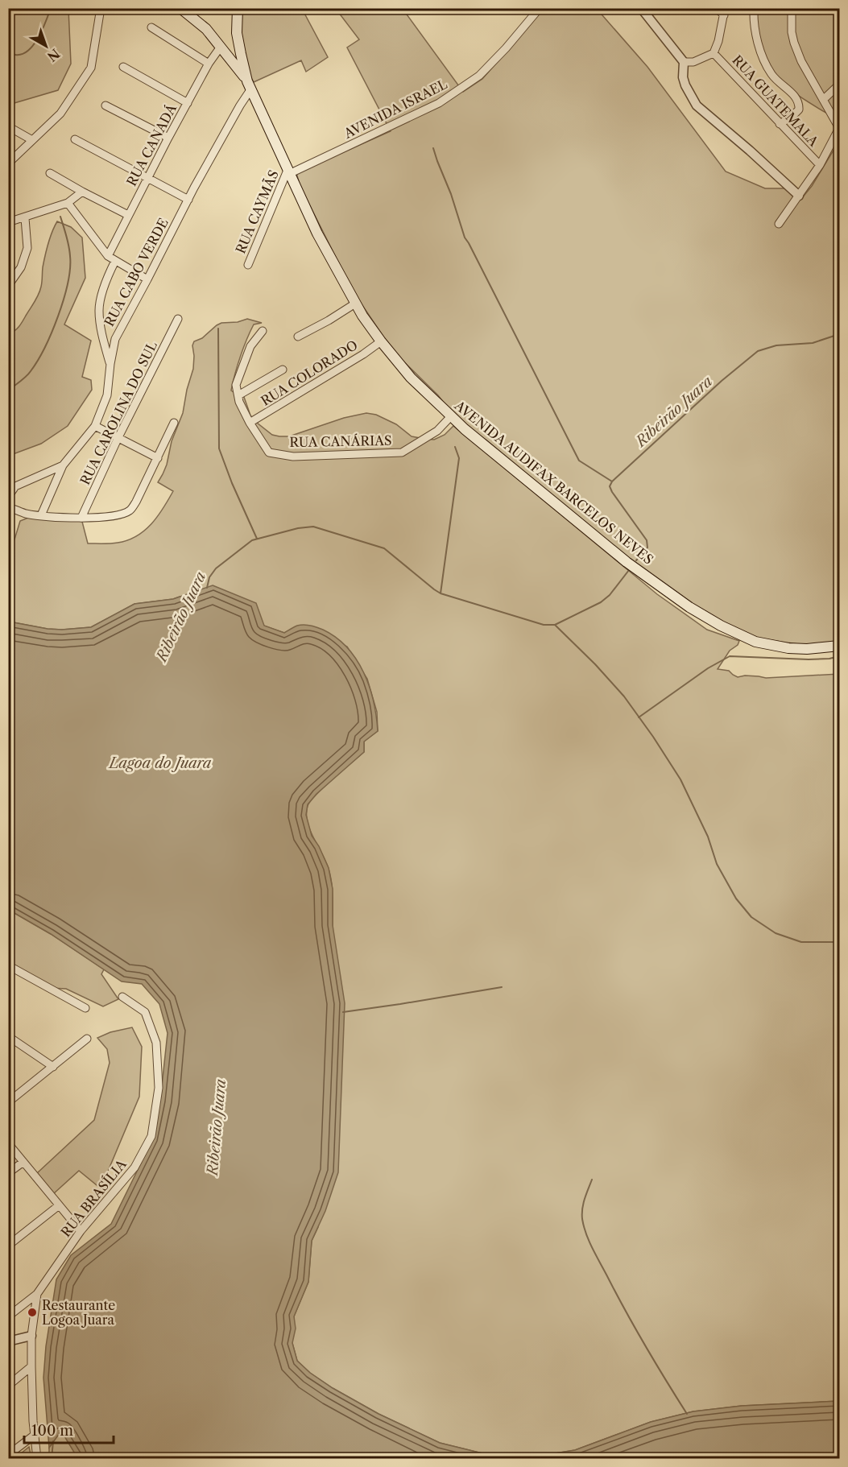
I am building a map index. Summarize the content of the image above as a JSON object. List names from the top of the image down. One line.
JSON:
{"streets":{"main road":["AVENIDA AUDIFAX BARCELOS NEVES"],"street":["RUA GUATEMALA","AVENIDA ISRAEL","RUA CANADÁ","RUA CAYMÃS","RUA CABO VERDE","RUA COLORADO","RUA CAROLINA DO SUL","RUA CANÁRIAS","RUA BRASÍLIA"]},"crossings":[["AVENIDA ISRAEL","RUA CAYMÃS"],["AVENIDA ISRAEL","AVENIDA AUDIFAX BARCELOS NEVES"],["RUA CANADÁ","AVENIDA AUDIFAX BARCELOS NEVES"],["RUA CAYMÃS","AVENIDA AUDIFAX BARCELOS NEVES"],["RUA CABO VERDE","AVENIDA AUDIFAX BARCELOS NEVES"],["RUA COLORADO","RUA CANÁRIAS"],["RUA COLORADO","AVENIDA AUDIFAX BARCELOS NEVES"],["RUA CANÁRIAS","AVENIDA AUDIFAX BARCELOS NEVES"]],"water":["Ribeirão Juara","Lagoa do Juara"],"places":["Restaurante Logoa Juara"],"scale_bar":"100 m","north":"bottom right"}
